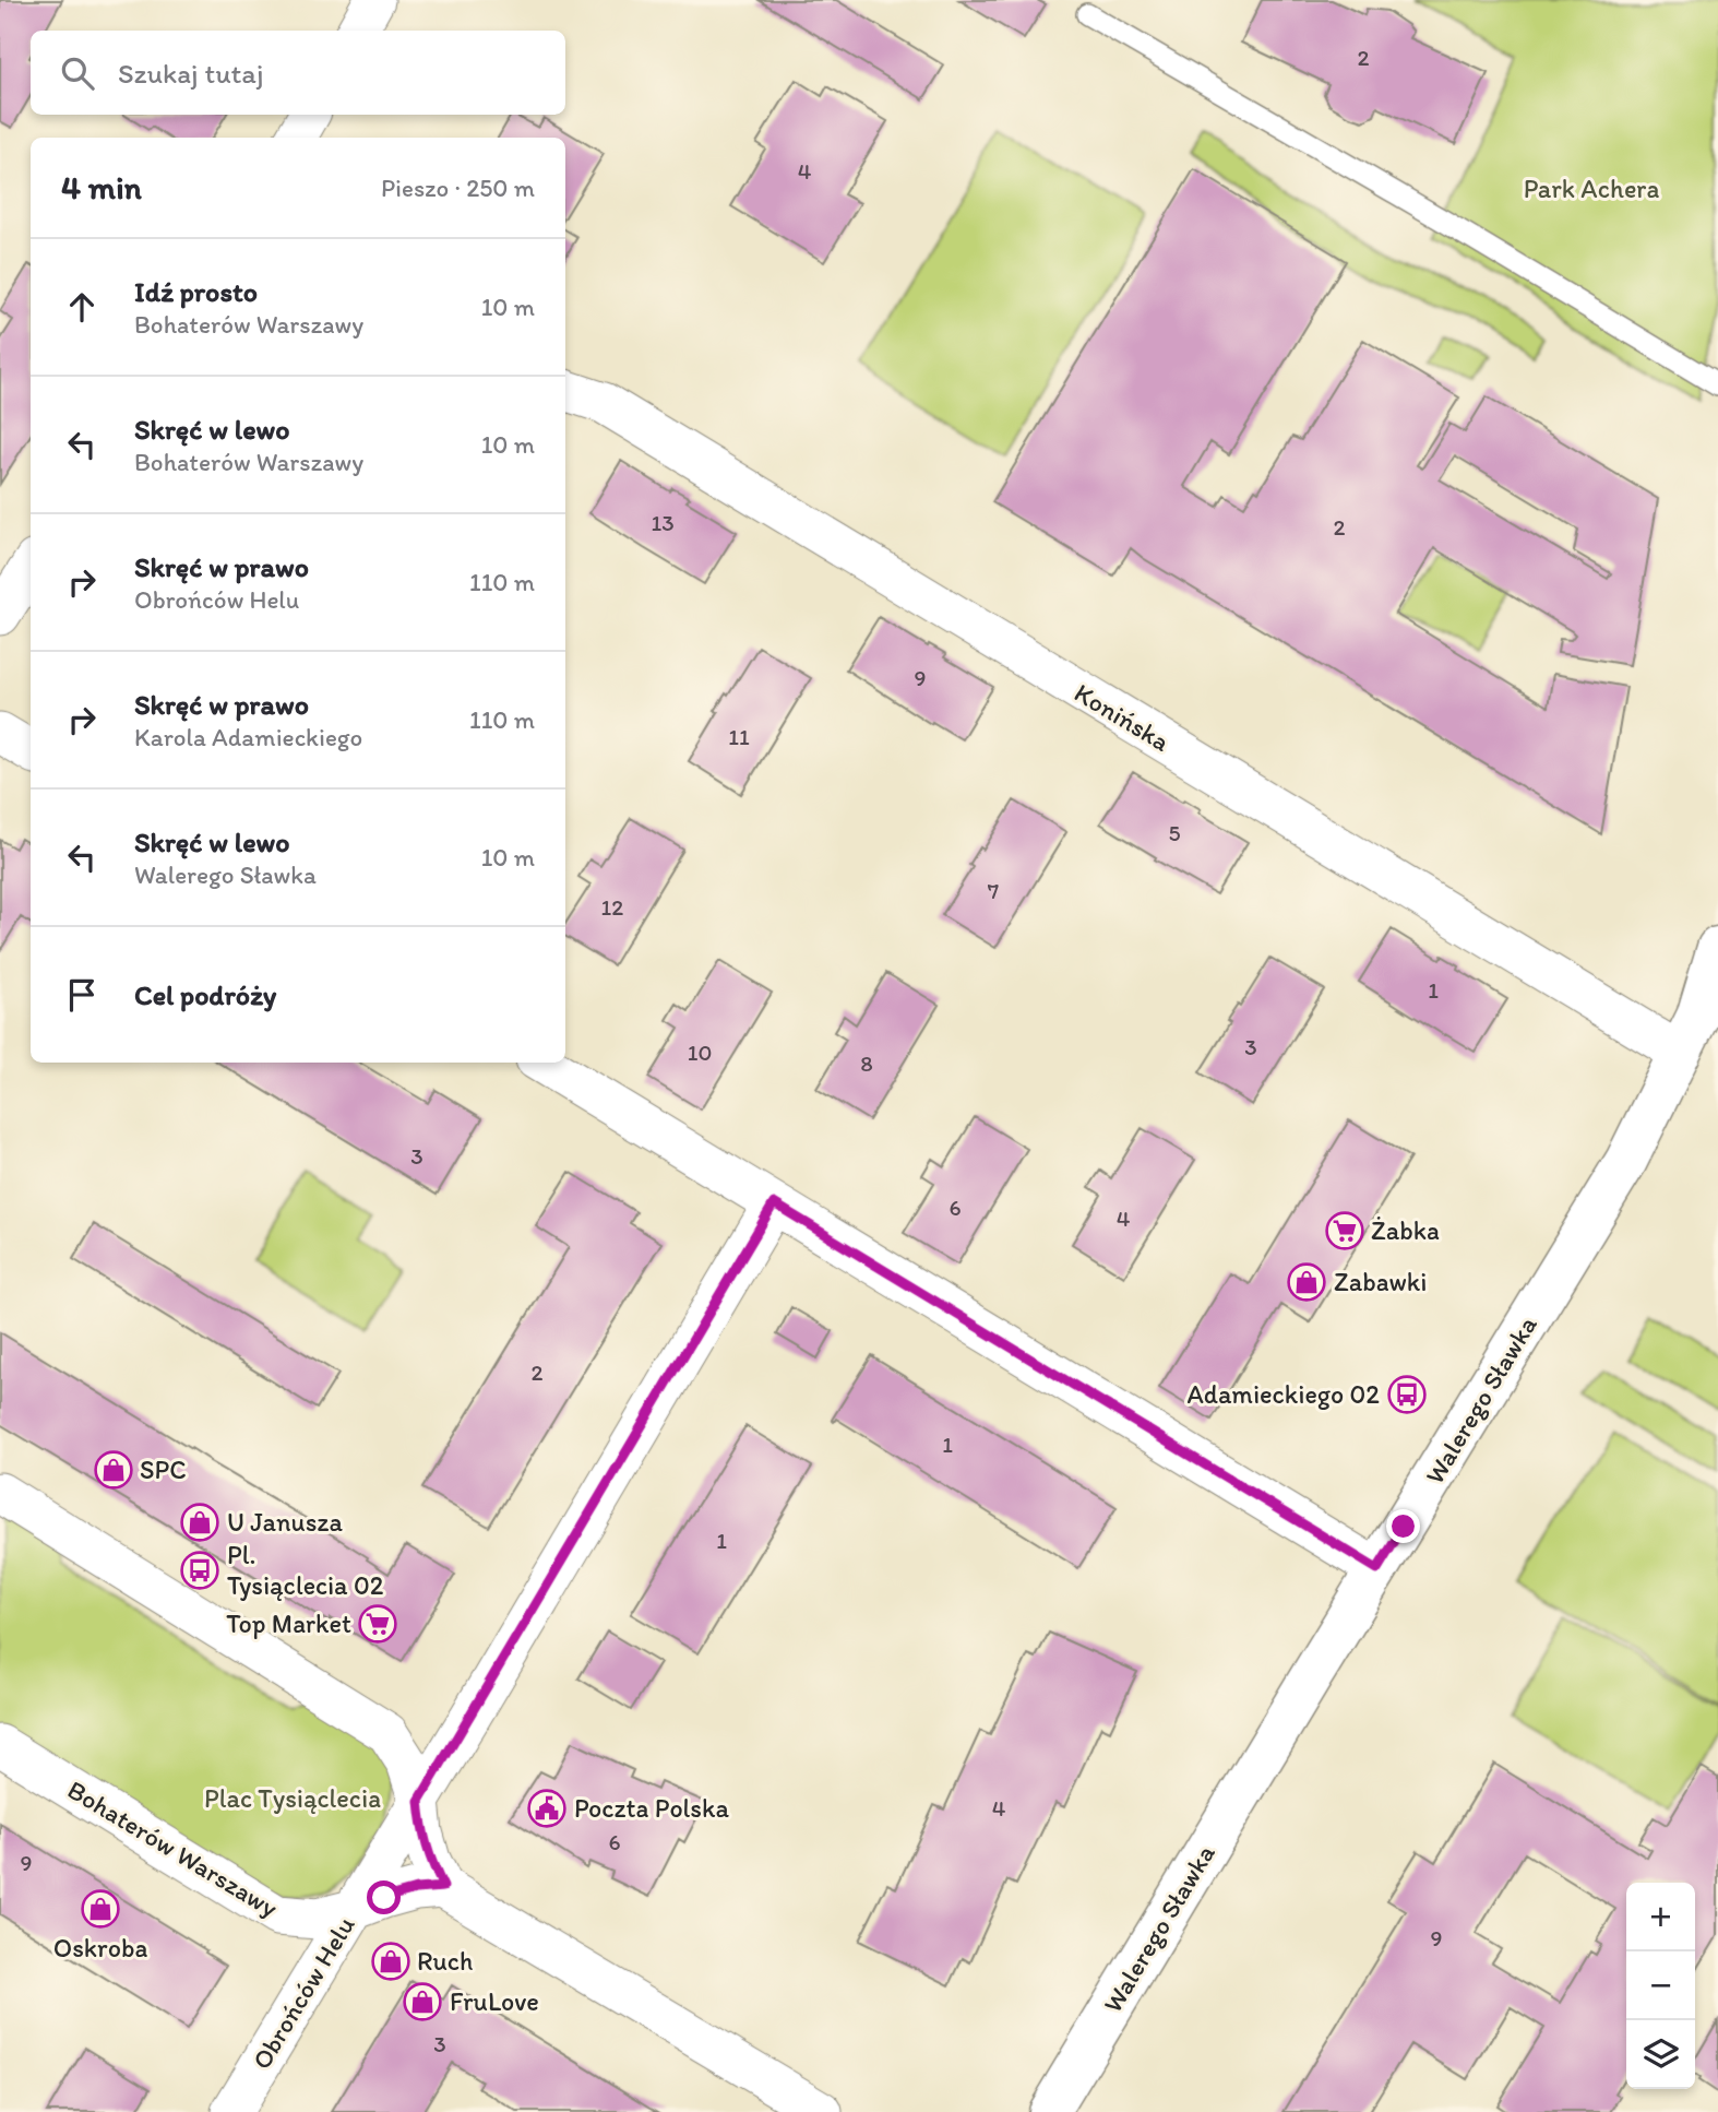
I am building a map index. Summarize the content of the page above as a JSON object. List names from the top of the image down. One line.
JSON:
{"streets":{"street":["Konińska","Walerego Sławka","Bohaterów Warszawy","Obrońców Helu"]},"crossings":[["Konińska","Walerego Sławka"],["Bohaterów Warszawy","Obrońców Helu"]],"parks":["Park Achera","Plac Tysiąclecia"],"places":{"supermarket":["Żabka","Top Market"],"shop":["Zabawki","SPC","U Janusza","Oskroba","Ruch","FruLove"],"bus stop":["Adamieckiego 02","Pl. Tysiąclecia 02"],"public building":["Poczta Polska"]},"house_numbers":["2","4","13","2","9","11","5","7","12","1","3","10","8","3","6","4","2","1","1","4","6","9","9","3"],"page":{"search":"Szukaj tutaj","heading":["4 min","Pieszo · 250 m"],"list":[["Idź prosto","Bohaterów Warszawy","10 m"],["Skręć w lewo","Bohaterów Warszawy","10 m"],["Skręć w prawo","Obrońców Helu","110 m"],["Skręć w prawo","Karola Adamieckiego","110 m"],["Skręć w lewo","Walerego Sławka","10 m"],"Cel podróży"],"map_buttons":["+","−"]}}
